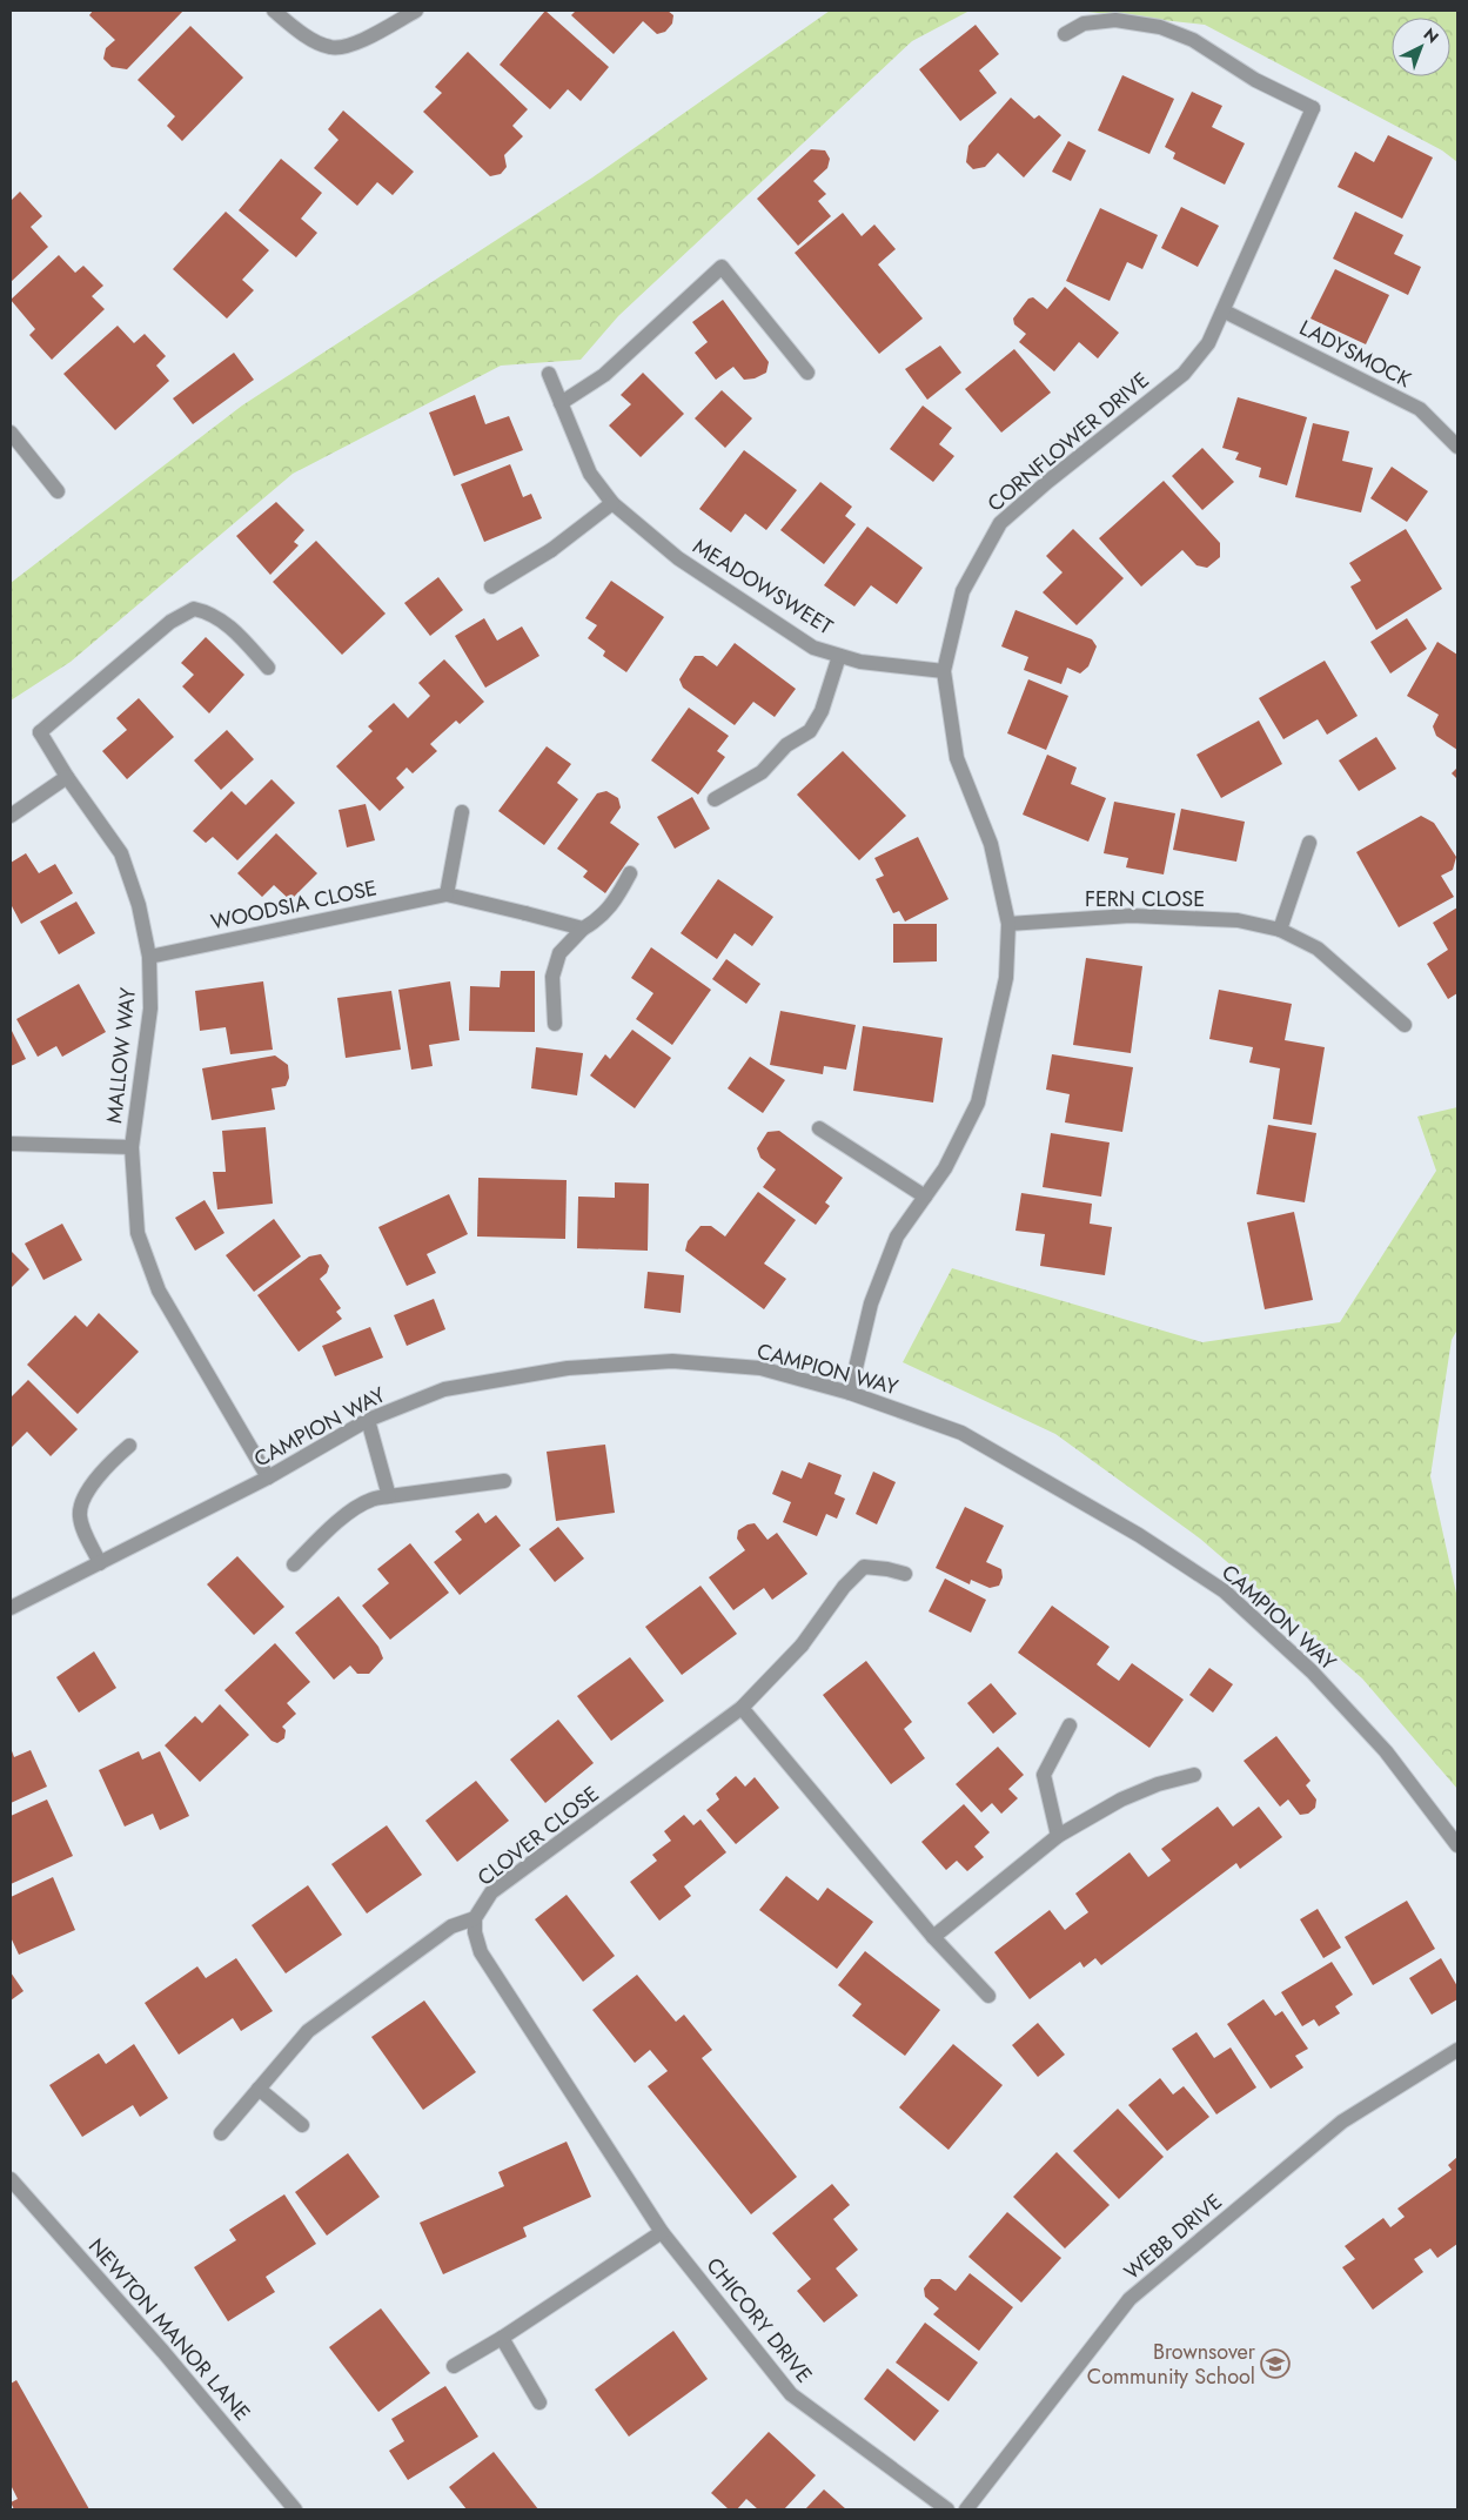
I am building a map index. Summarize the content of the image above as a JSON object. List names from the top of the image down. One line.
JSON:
{"streets":{"street":["LADYSMOCK","CORNFLOWER DRIVE","MEADOWSWEET","FERN CLOSE","WOODSIA CLOSE","MALLOW WAY","CAMPION WAY","CLOVER CLOSE","WEBB DRIVE","CHICORY DRIVE","NEWTON MANOR LANE"]},"crossings":[["LADYSMOCK","CORNFLOWER DRIVE"],["CORNFLOWER DRIVE","MEADOWSWEET"],["CORNFLOWER DRIVE","FERN CLOSE"],["CORNFLOWER DRIVE","CAMPION WAY"],["WOODSIA CLOSE","MALLOW WAY"],["MALLOW WAY","CAMPION WAY"],["CLOVER CLOSE","CHICORY DRIVE"]],"places":{"school or university":["Brownsover Community School"]},"north":"top right"}
